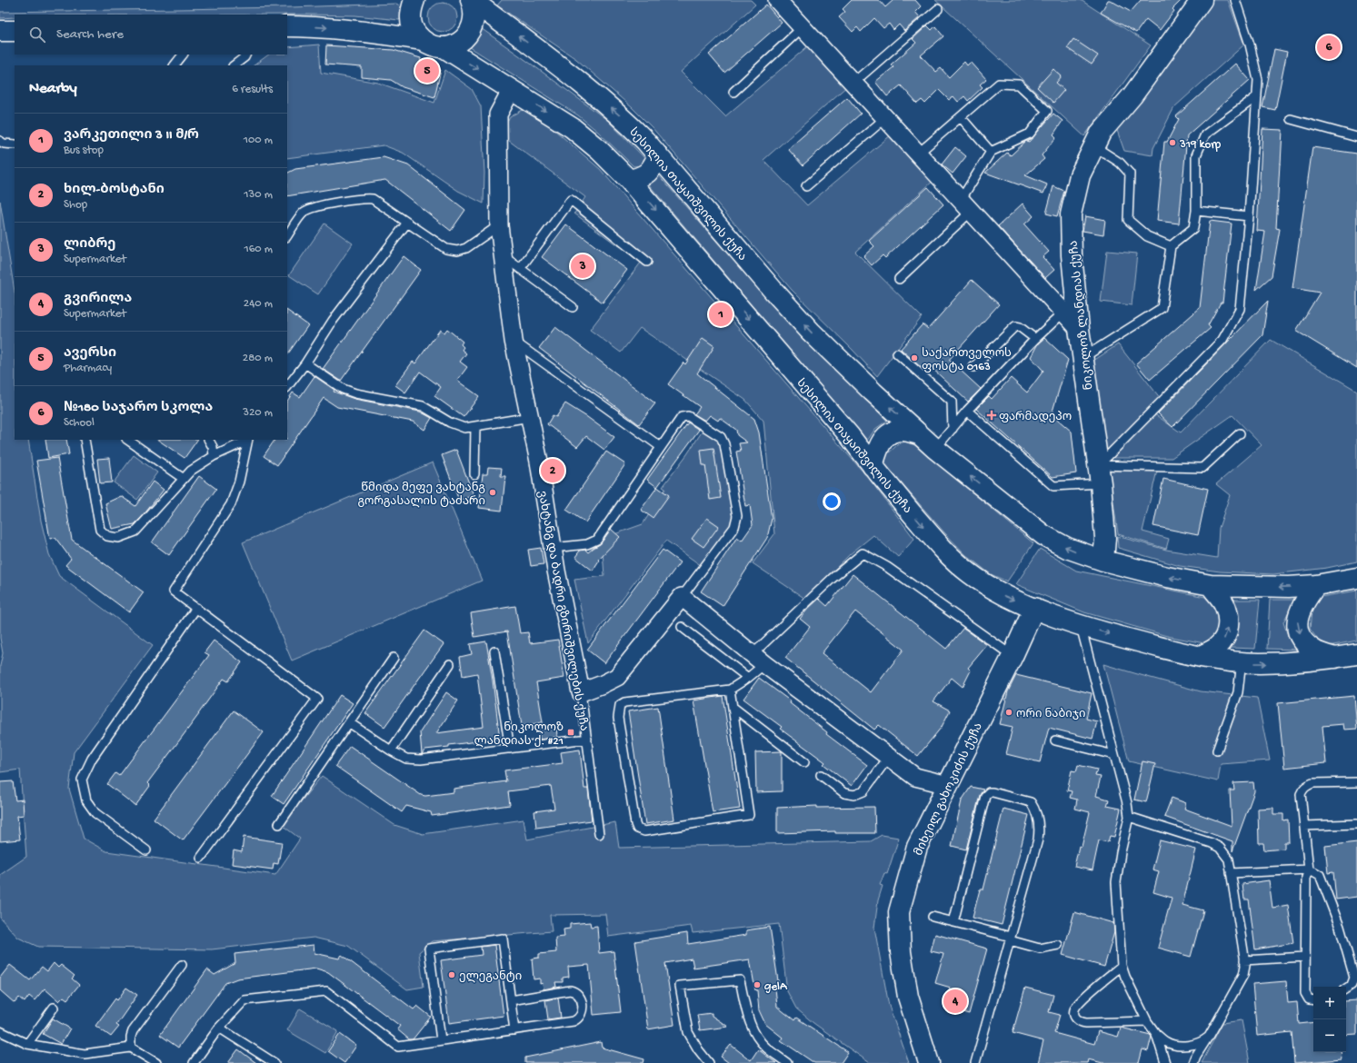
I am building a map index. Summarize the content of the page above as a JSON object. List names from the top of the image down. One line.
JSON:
{"streets":{"main road":["სესილია თაყაიშვილის ქუჩა","ნიკოლოზ ლანდიას ქუჩა","მიხეილ გახოკიძის ქუჩა"],"street":["ვახტანგ და ბადრი გზირიშვილების ქუჩა"]},"crossings":[["სესილია თაყაიშვილის ქუჩა","ნიკოლოზ ლანდიას ქუჩა"],["სესილია თაყაიშვილის ქუჩა","ვახტანგ და ბადრი გზირიშვილების ქუჩა"],["სესილია თაყაიშვილის ქუჩა","მიხეილ გახოკიძის ქუჩა"]],"places":{"other":["319 korp","საქართველოს ფოსტა 0163","წმიდა მეფე ვახტანგ გორგასალის ტაძარი","ორი ნაბიჯი","ელეგანტი","gelA"],"health":["ფარმადეპო"],"transit":["ნიკოლოზ ლანდიას ქ. #21"]},"page":{"search":"Search here","pins":["6","5","3","1","2","4"],"heading":["Nearby","6 results"],"list":[{"mark":"1","name":"ვარკეთილი 3 II მ/რ","note":"Bus stop","value":"100 m"},{"mark":"2","name":"ხილ-ბოსტანი","note":"Shop","value":"130 m"},{"mark":"3","name":"ლიბრე","note":"Supermarket","value":"160 m"},{"mark":"4","name":"გვირილა","note":"Supermarket","value":"240 m"},{"mark":"5","name":"ავერსი","note":"Pharmacy","value":"280 m"},{"mark":"6","name":"№180 საჯარო სკოლა","note":"School","value":"320 m"}],"map_buttons":["+","−"]}}
